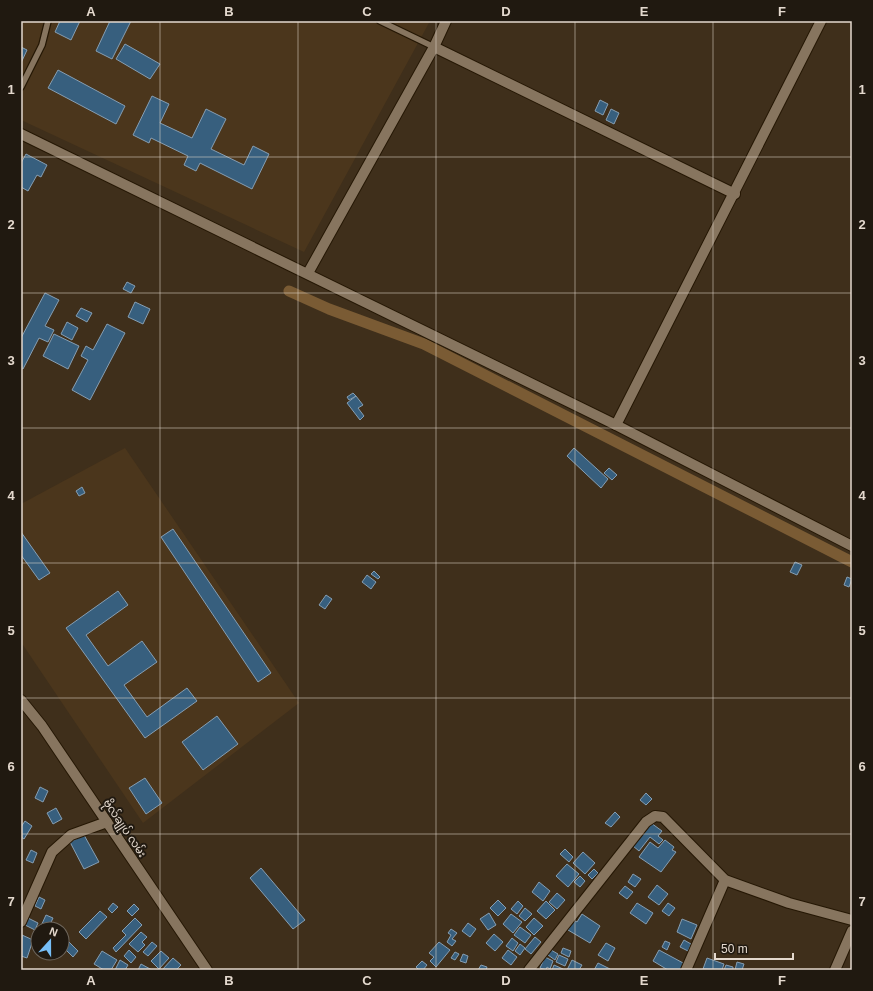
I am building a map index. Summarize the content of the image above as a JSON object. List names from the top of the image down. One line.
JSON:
{"streets":{"street":["ဗိုလ်ချုပ် လမ်း"]},"scale_bar":"50 m","north":"top","grid":{"columns":["A","B","C","D","E","F"],"rows":["1","2","3","4","5","6","7"]}}
